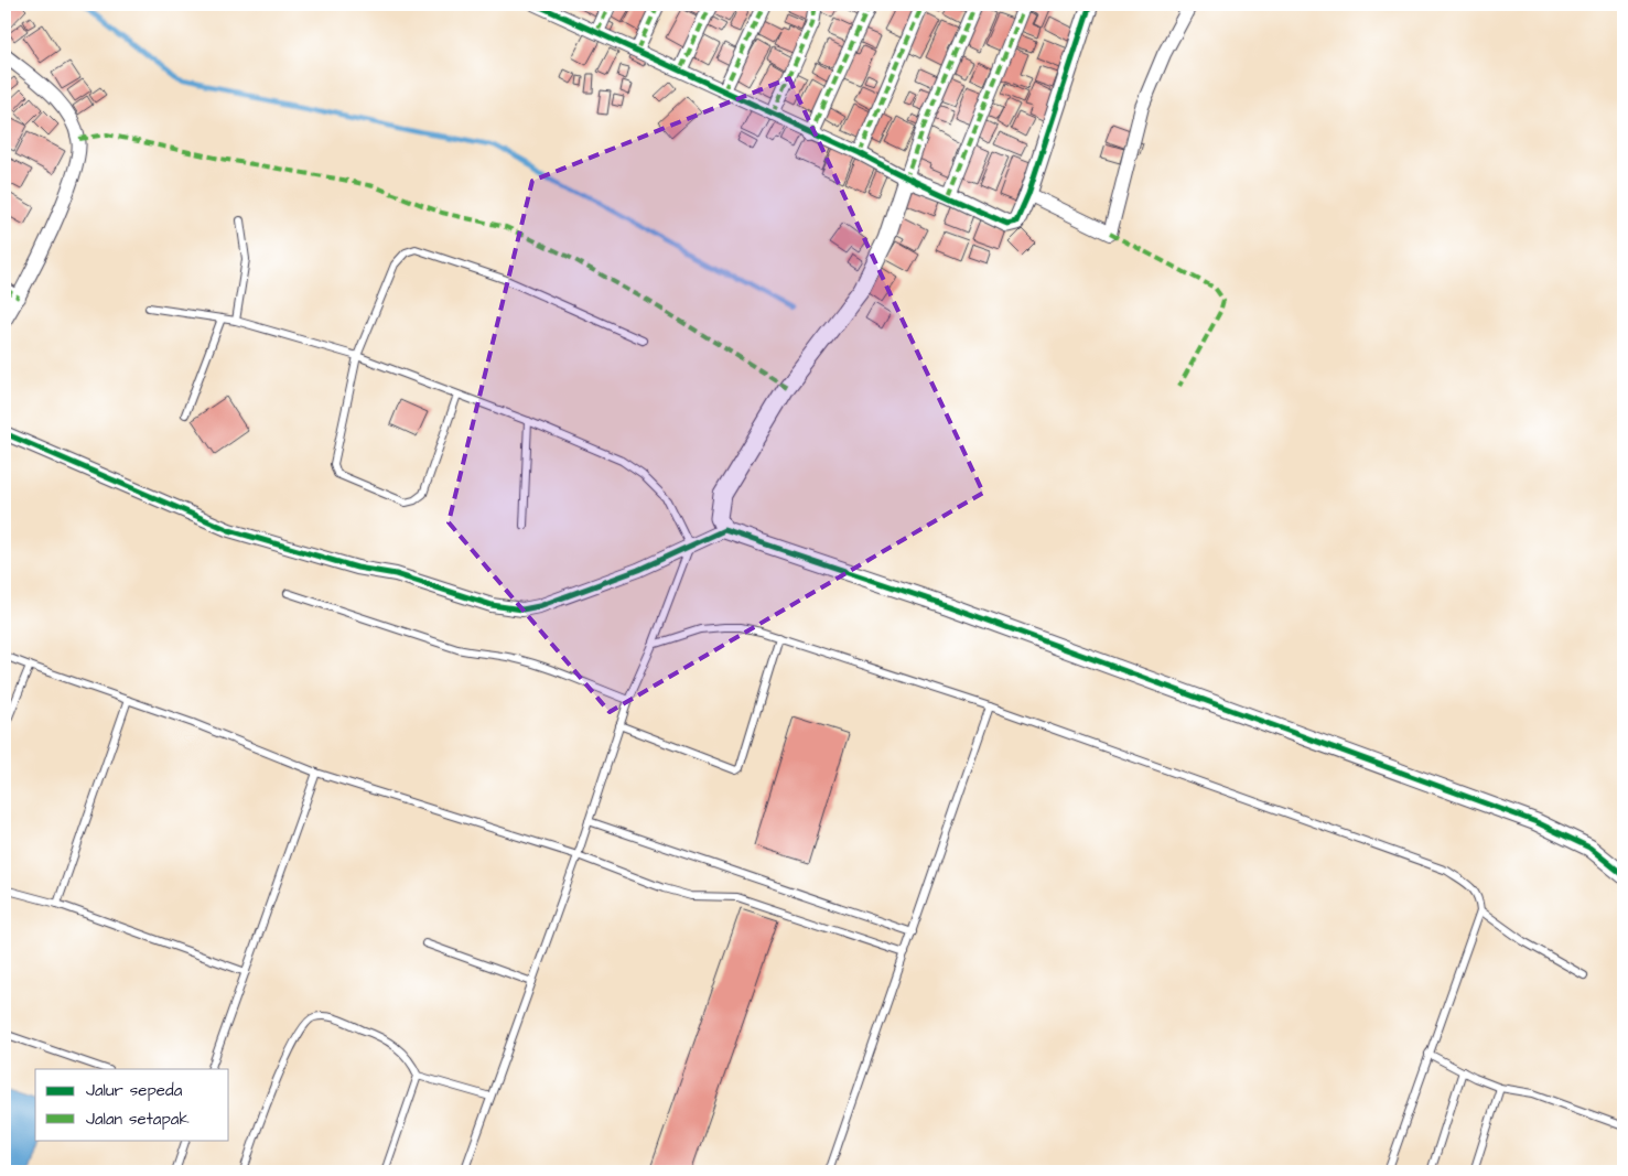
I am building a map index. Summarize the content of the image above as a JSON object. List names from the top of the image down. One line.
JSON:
{"legend":["Jalur sepeda","Jalan setapak"]}
